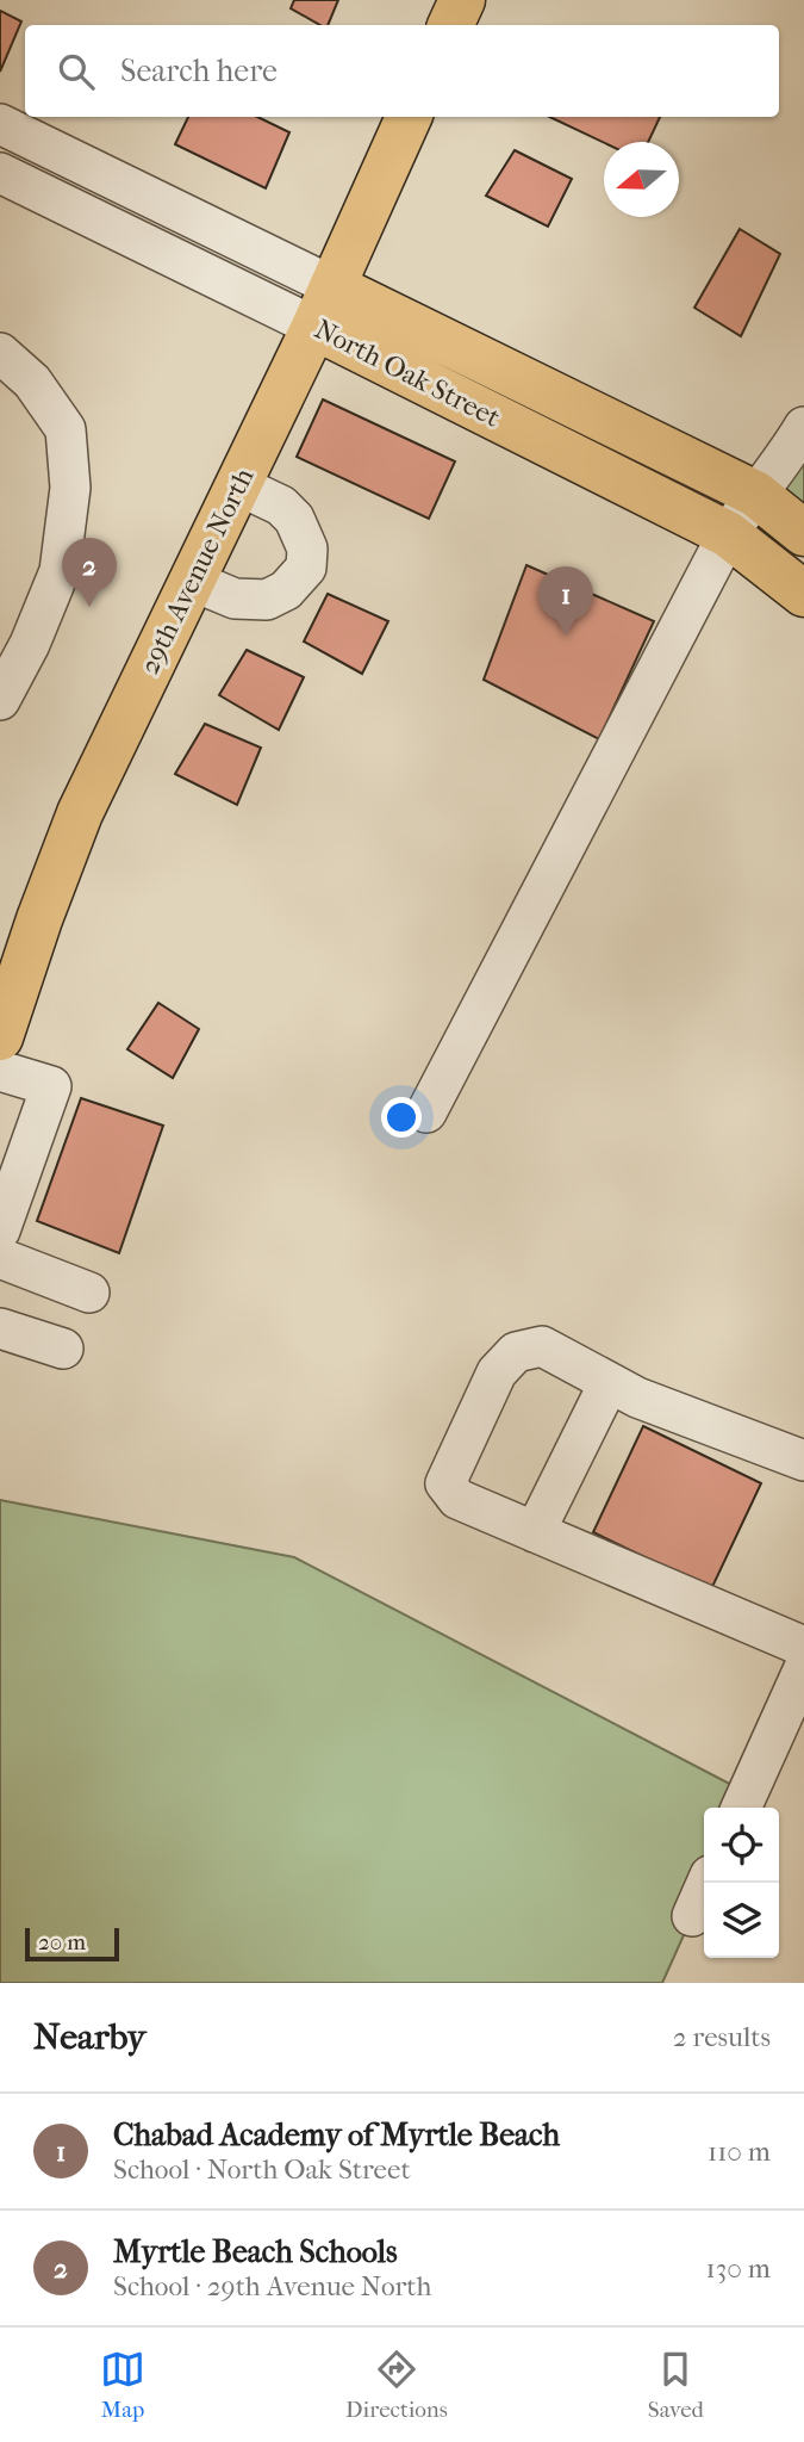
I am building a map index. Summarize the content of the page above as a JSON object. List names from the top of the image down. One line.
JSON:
{"streets":{"main road":["North Oak Street","29th Avenue North"]},"crossings":[["North Oak Street","29th Avenue North"]],"scale_bar":"20 m","north":"left","page":{"search":"Search here","pins":["2","1"],"scale":"20 m","heading":["Nearby","2 results"],"list":[{"mark":"1","name":"Chabad Academy of Myrtle Beach","note":"School · North Oak Street","value":"110 m"},{"mark":"2","name":"Myrtle Beach Schools","note":"School · 29th Avenue North","value":"130 m"}],"nav":["Map","Directions","Saved"]}}
